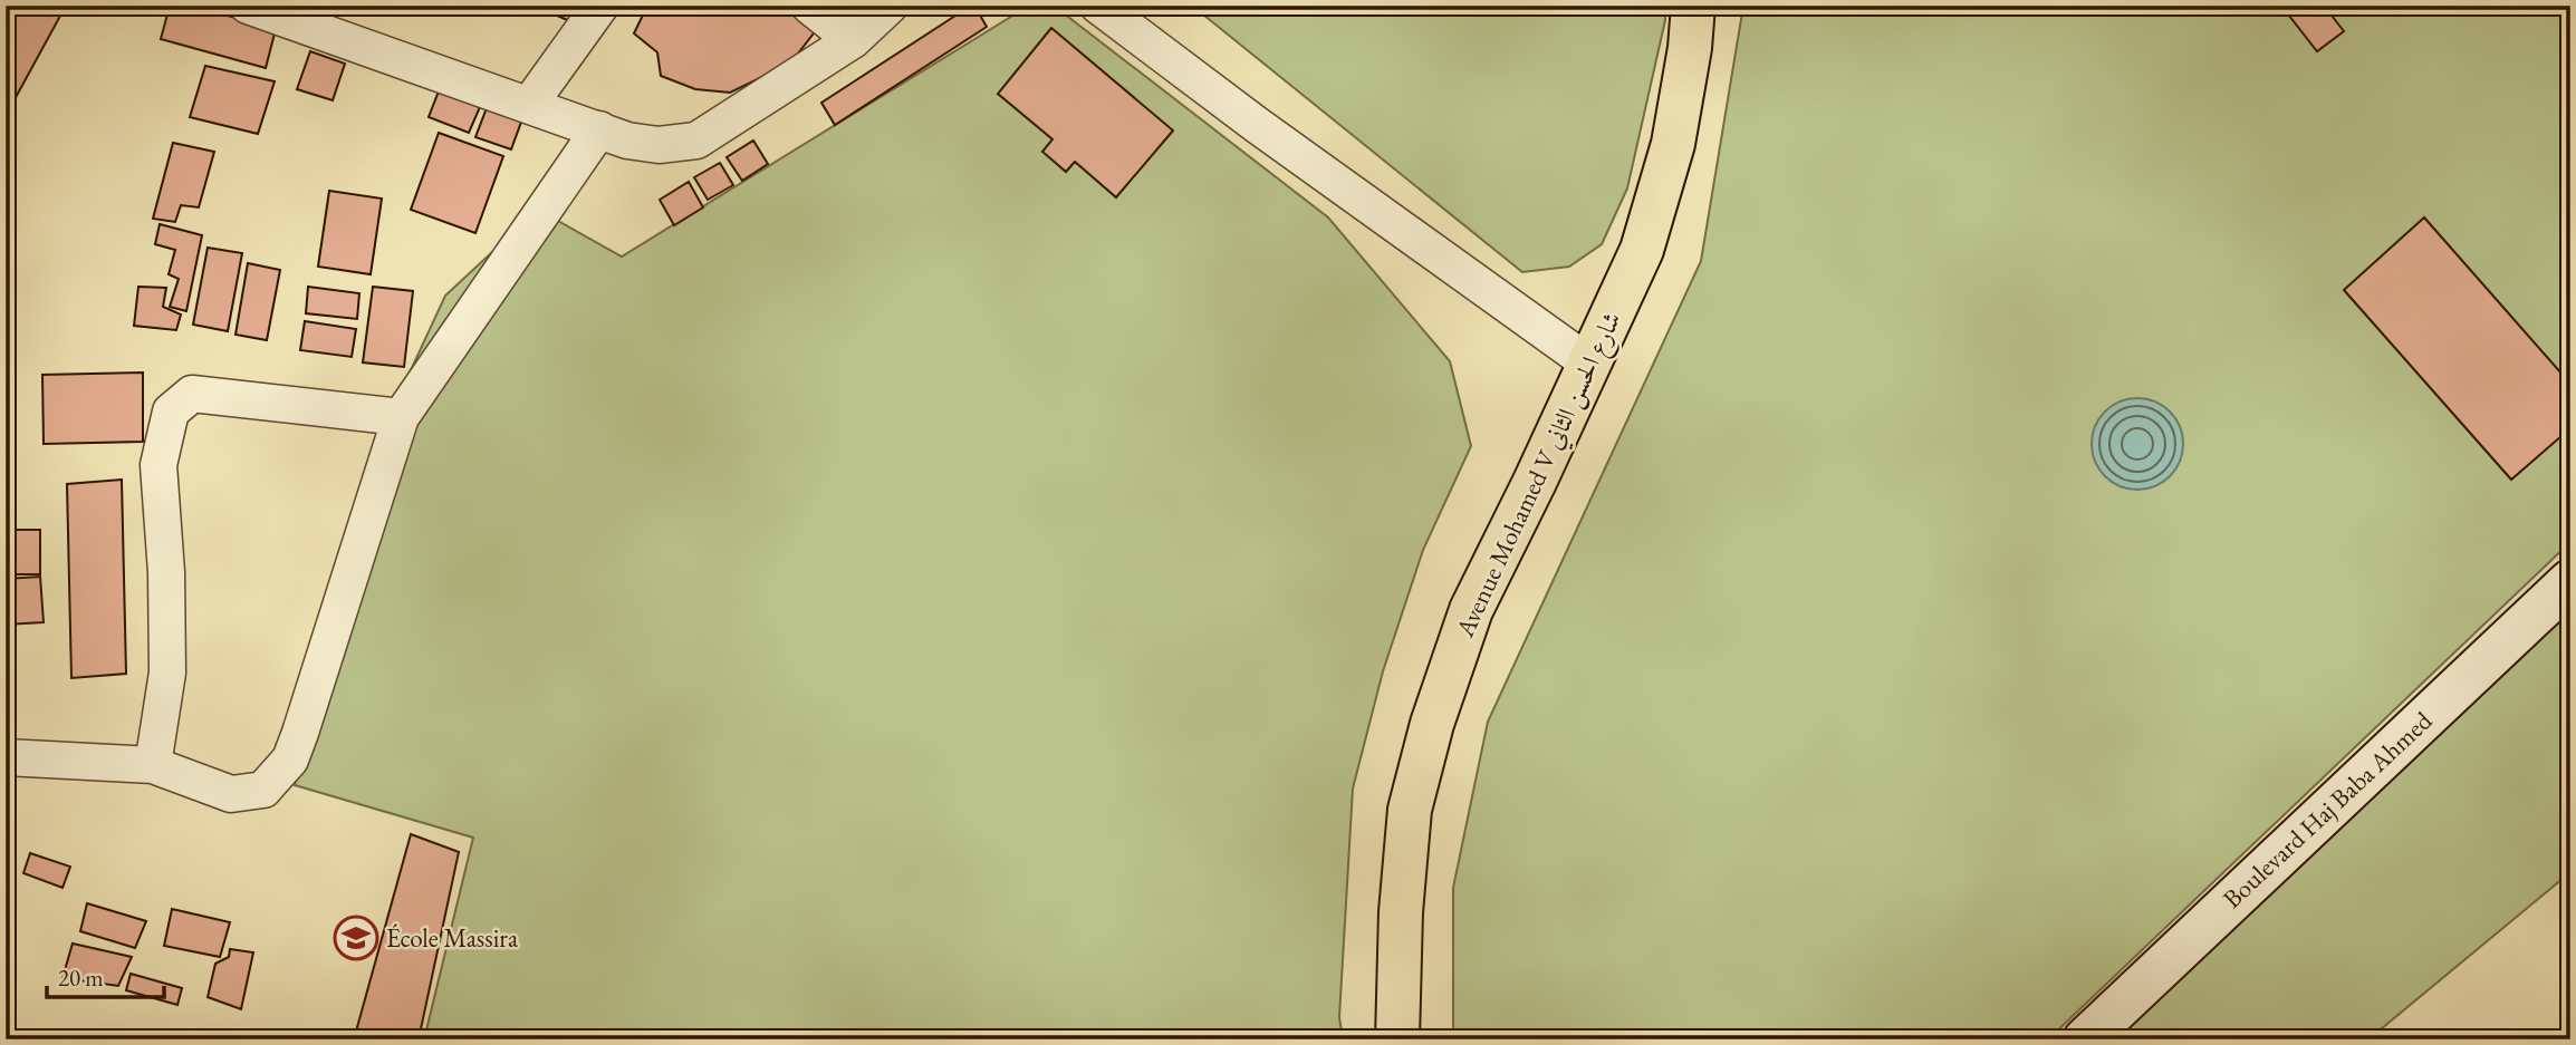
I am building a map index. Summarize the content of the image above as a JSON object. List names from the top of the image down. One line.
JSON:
{"streets":{"main road":["Avenue Mohamed V شارع الحسن الثاني","Boulevard Haj Baba Ahmed"]},"places":{"school or university":["École Massira"]},"scale_bar":"20 m"}
